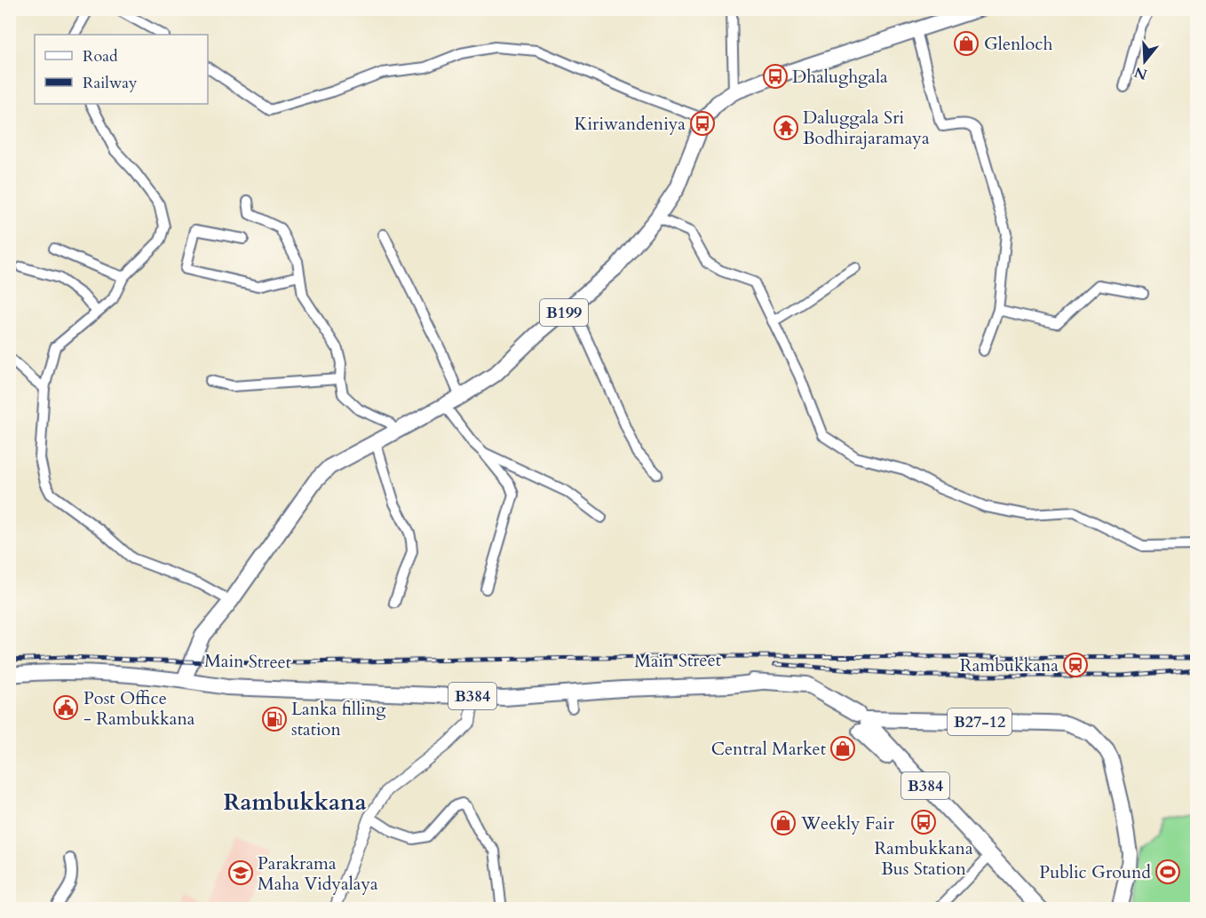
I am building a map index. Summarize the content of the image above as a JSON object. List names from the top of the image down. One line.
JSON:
{"streets":{"main road":["B199","Main Street","B384","B27-12"]},"crossings":[["B199","Main Street"],["Main Street","B384"],["Main Street","B27-12"]],"districts":["Rambukkana"],"places":{"shop":["Glenloch","Central Market","Weekly Fair"],"bus stop":["Dhalughgala","Kiriwandeniya","Rambukkana Bus Station"],"temple":["Daluggala Sri Bodhirajaramaya"],"station":["Rambukkana"],"public building":["Post Office - Rambukkana"],"fuel station":["Lanka filling station"],"sports":["Public Ground"],"school or university":["Parakrama Maha Vidyalaya"]},"legend":["Road","Railway"],"north":"bottom"}
